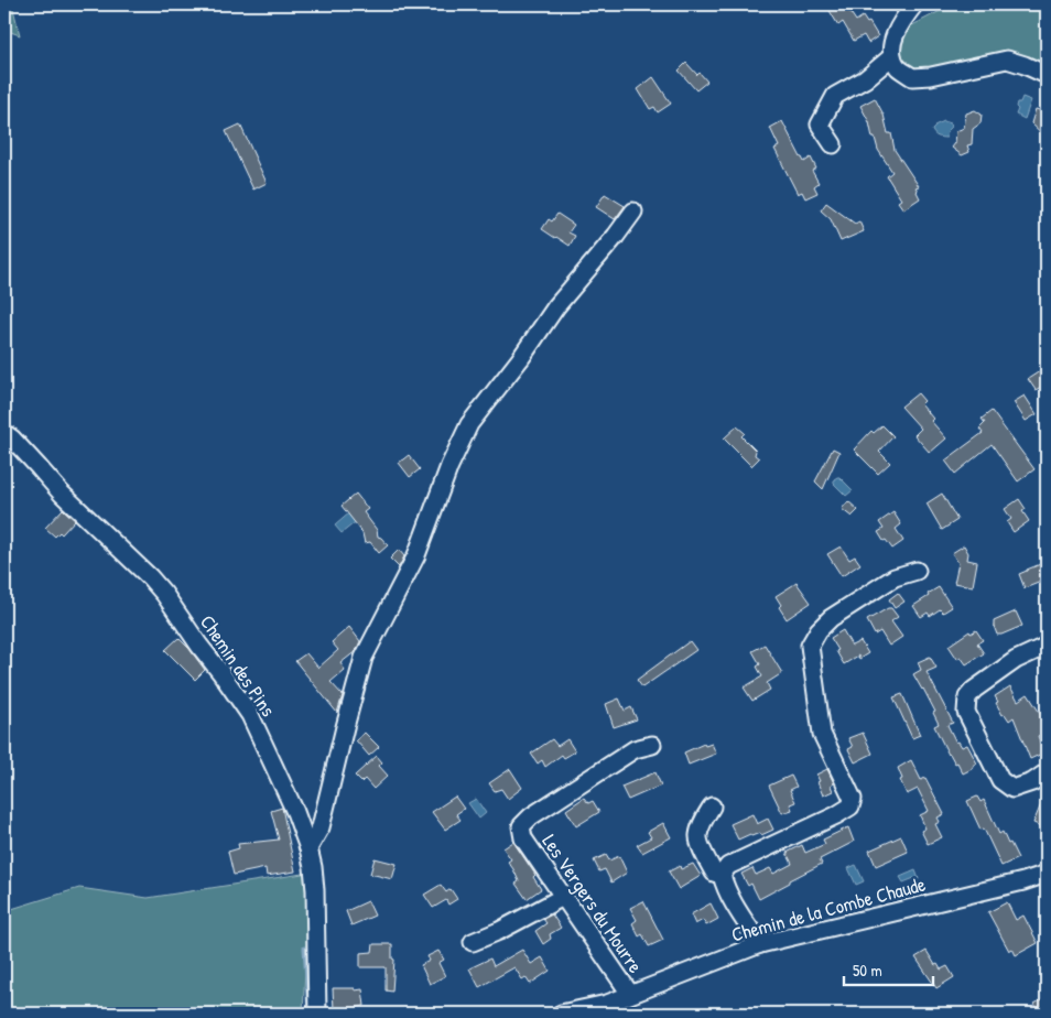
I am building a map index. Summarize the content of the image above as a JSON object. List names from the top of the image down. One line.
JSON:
{"streets":{"street":["Chemin des Pins","Les Vergers du Mourre","Chemin de la Combe Chaude"]},"crossings":[["Les Vergers du Mourre","Chemin de la Combe Chaude"]],"scale_bar":"50 m"}
